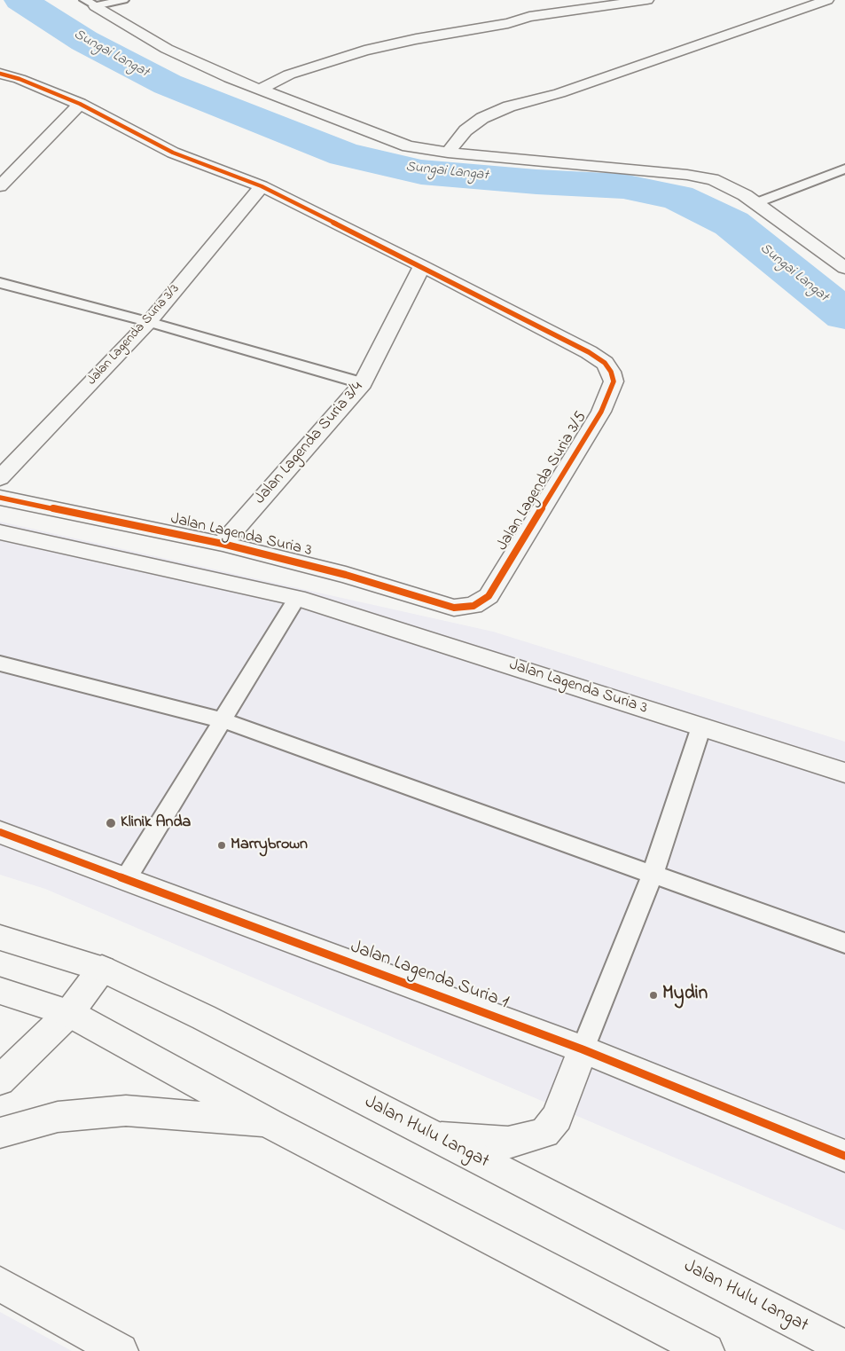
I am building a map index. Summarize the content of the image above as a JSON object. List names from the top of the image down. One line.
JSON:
{"streets":{"street":["Jalan Lagenda Suria 3/3","Jalan Lagenda Suria 3/4","Jalan Lagenda Suria 3/5","Jalan Lagenda Suria 3","Jalan Lagenda Suria 1","Jalan Hulu Langat"]},"crossings":[["Jalan Lagenda Suria 3/4","Jalan Lagenda Suria 3/5"],["Jalan Lagenda Suria 3/4","Jalan Lagenda Suria 3"],["Jalan Lagenda Suria 3/5","Jalan Lagenda Suria 3"]],"water":["Sungai Langat"],"places":["Klinik Anda","Marrybrown","Mydin"]}
